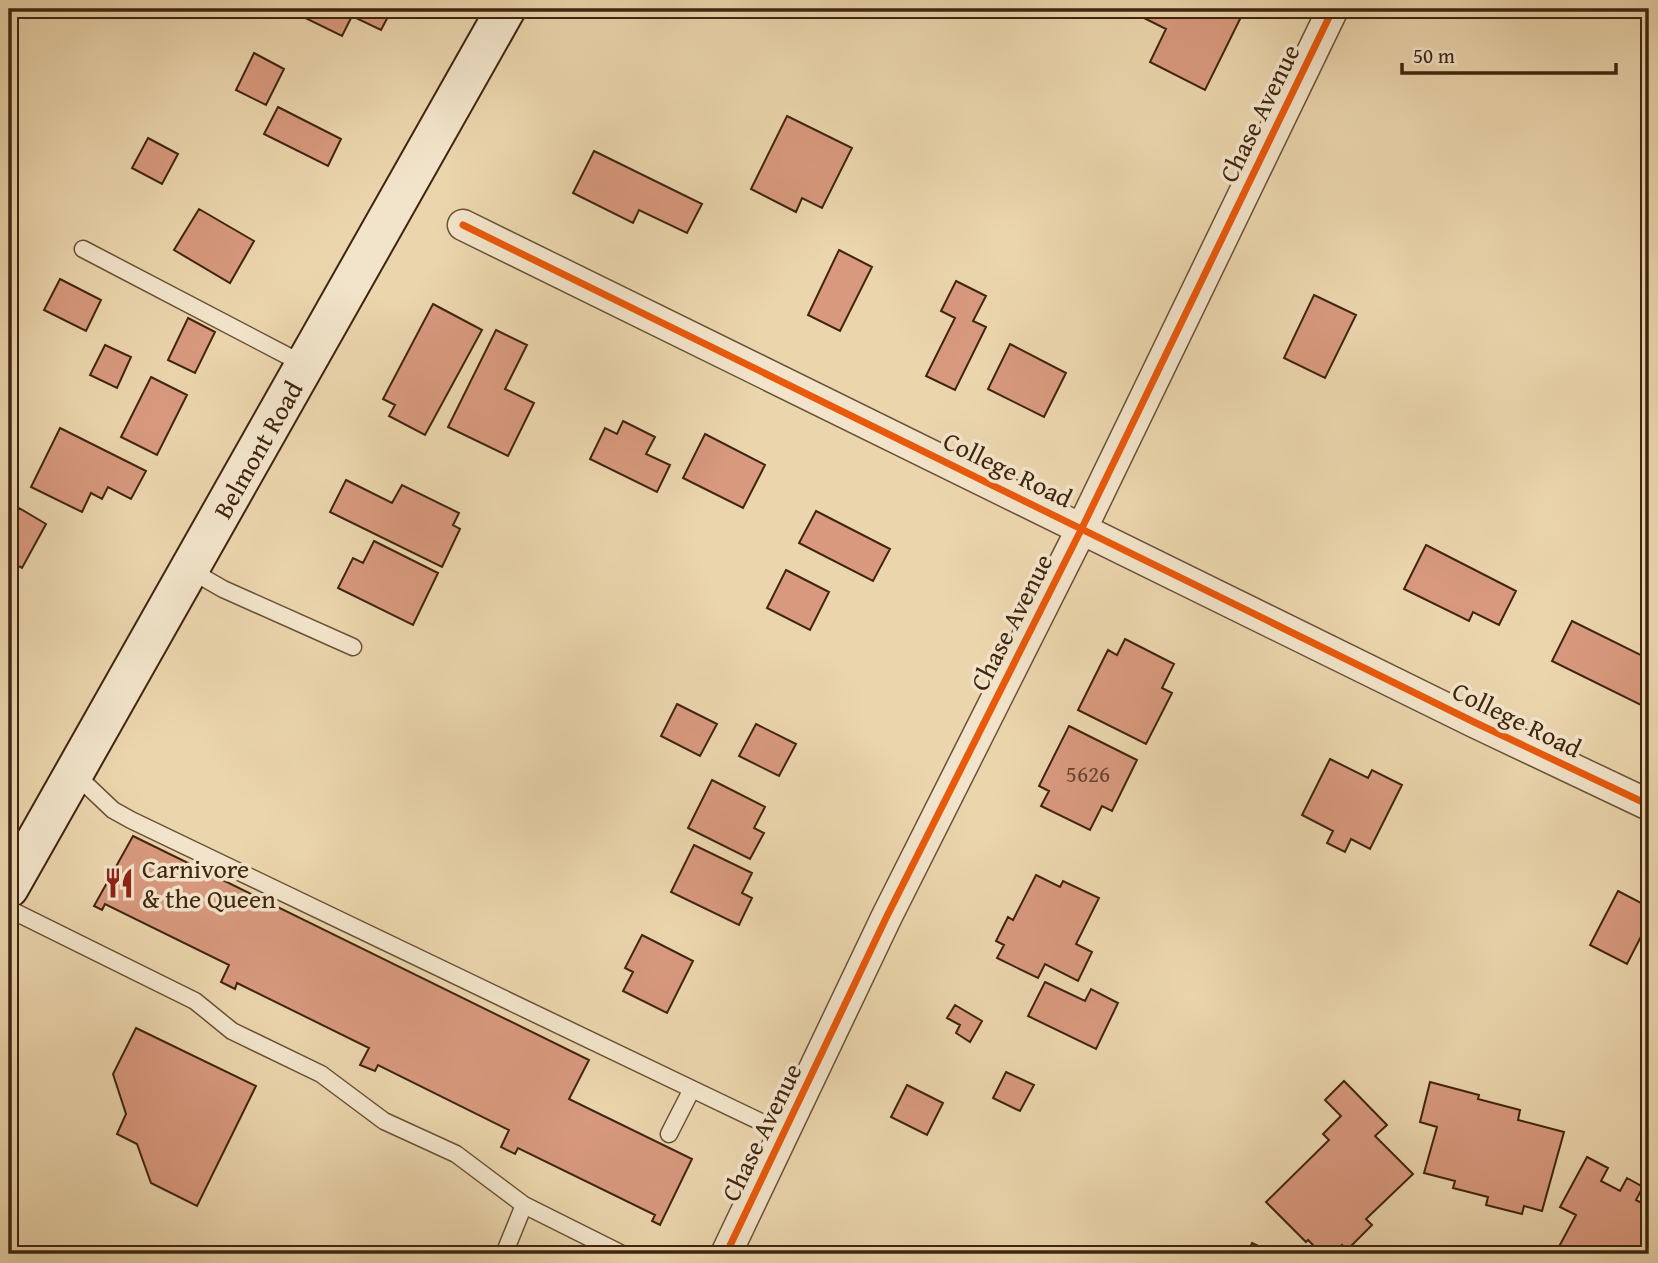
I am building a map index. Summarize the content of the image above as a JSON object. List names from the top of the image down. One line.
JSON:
{"streets":{"main road":["Belmont Road"],"street":["Chase Avenue","College Road"]},"crossings":[["Chase Avenue","College Road"]],"places":{"restaurant":["Carnivore & the Queen"]},"house_numbers":["5626"],"scale_bar":"50 m"}
